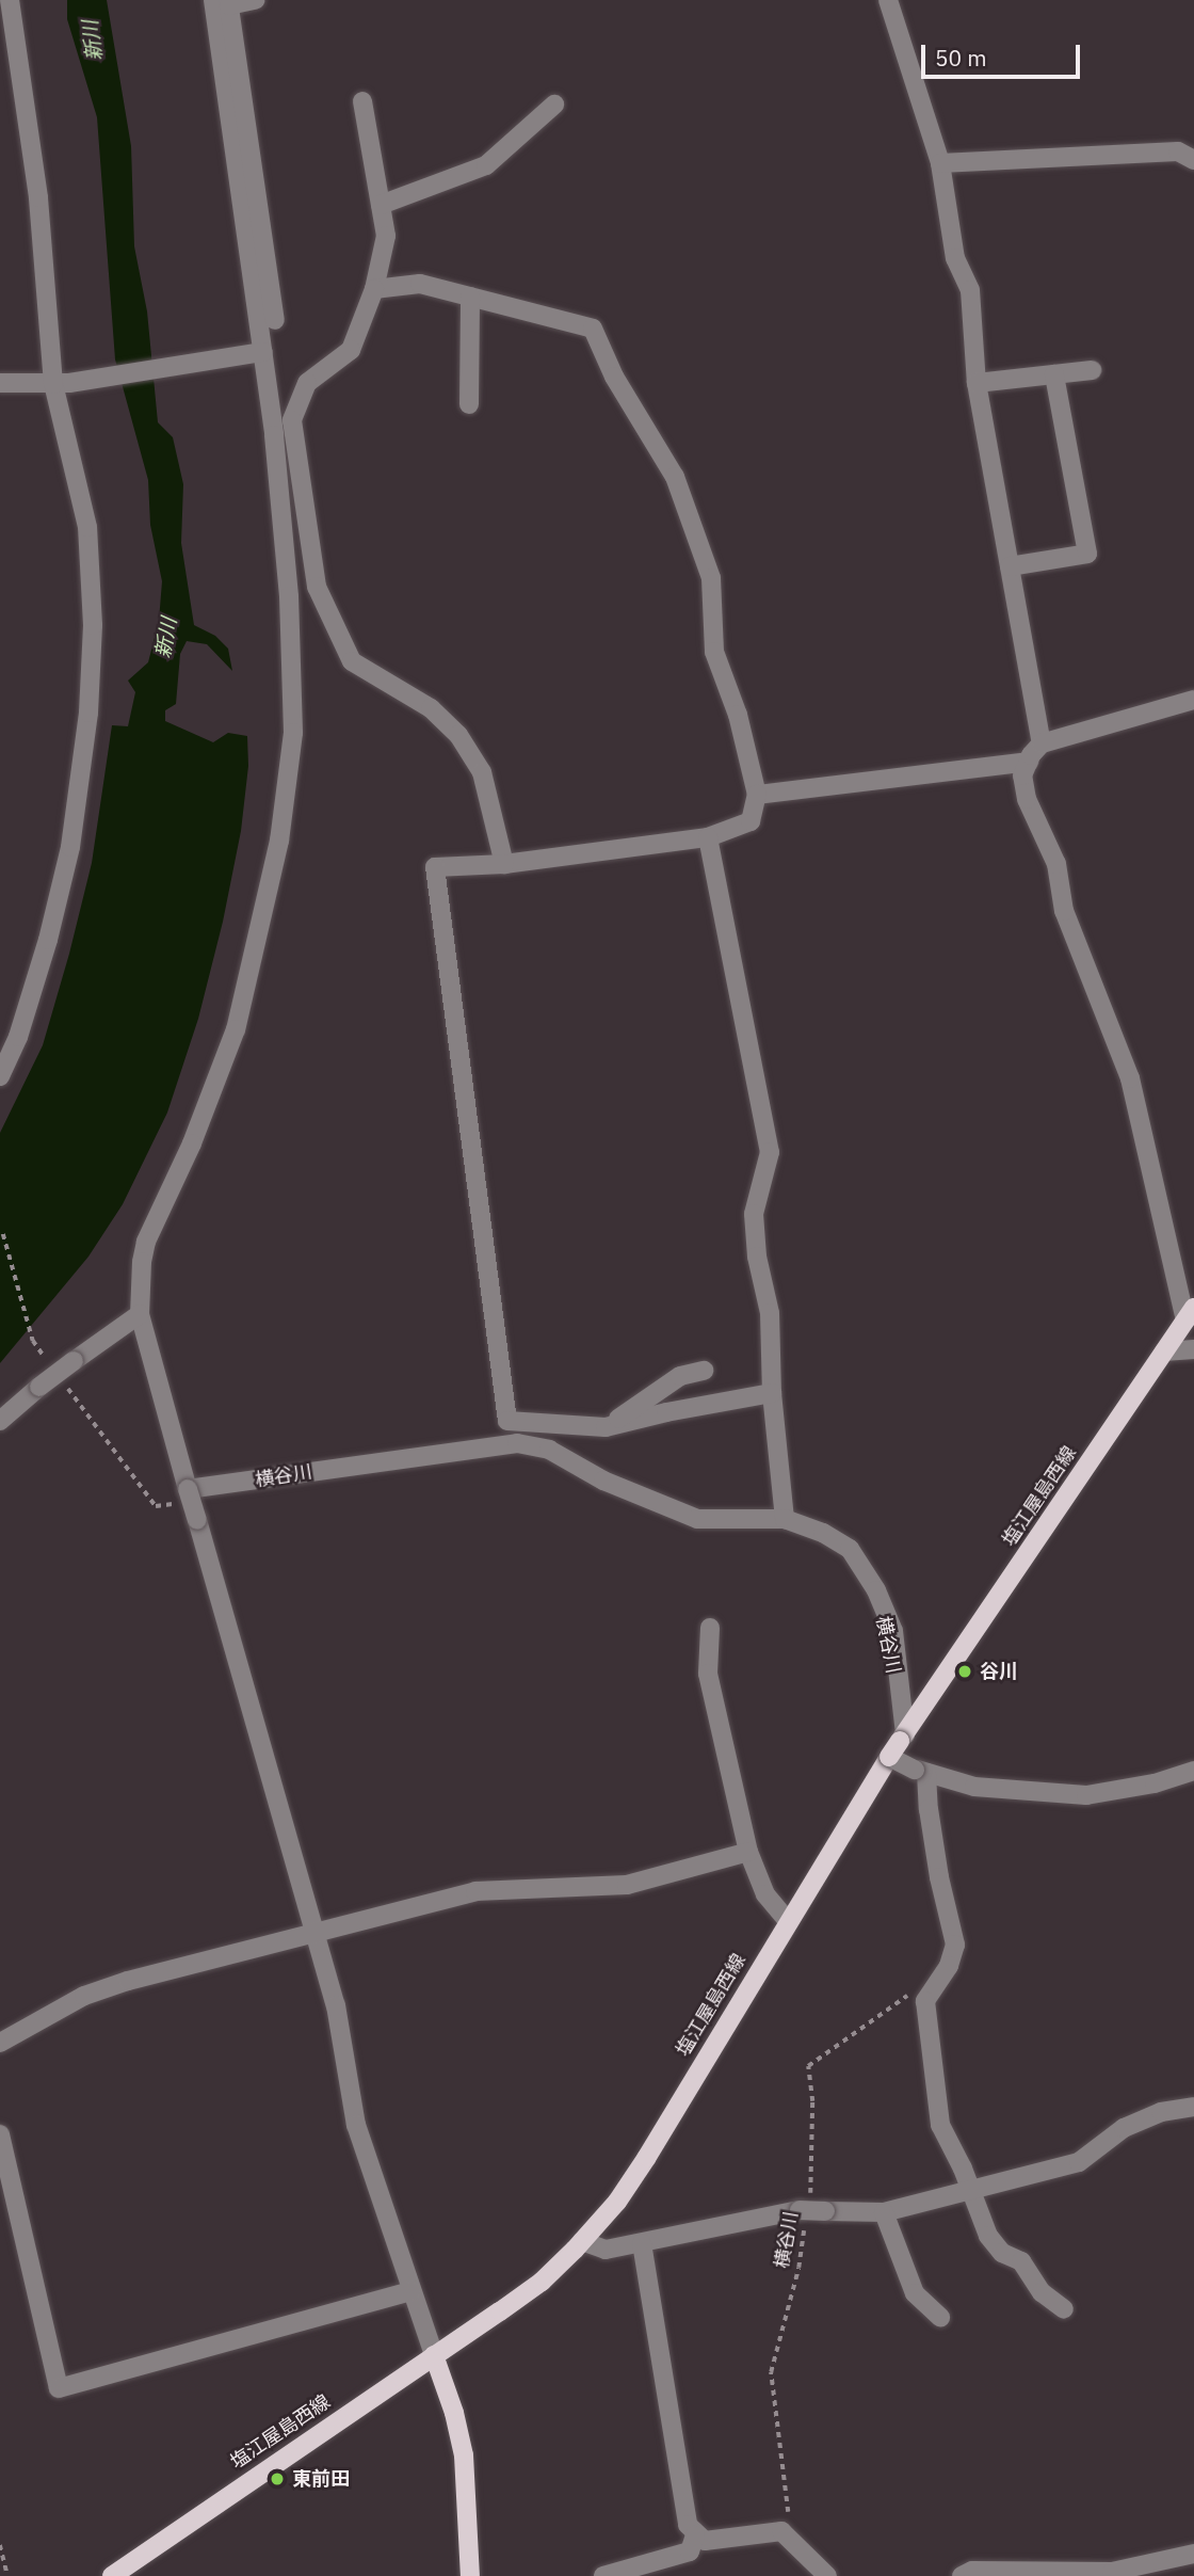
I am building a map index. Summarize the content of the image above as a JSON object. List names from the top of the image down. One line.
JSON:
{"streets":{"main road":["塩江屋島西線"],"path":["横谷川"]},"water":["新川"],"places":["谷川","東前田"],"scale_bar":"50 m"}
